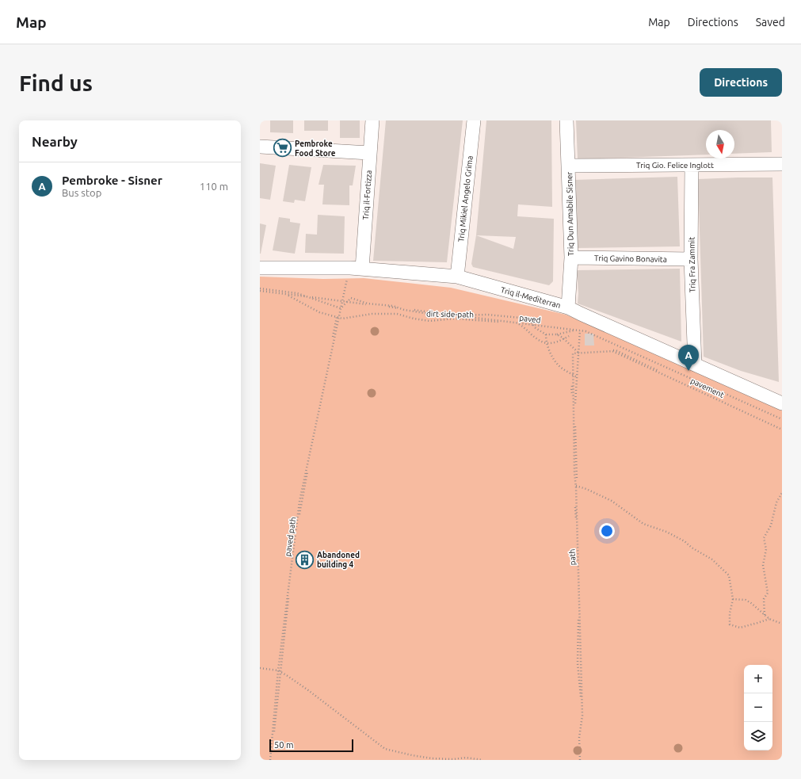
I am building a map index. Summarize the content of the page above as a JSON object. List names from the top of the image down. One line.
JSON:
{"streets":{"street":["Triq Gio. Felice Inglott","Triq il-Fortizza","Triq Mikiel Angelo Grima","Triq Dun Amabile Sisner","Triq Gavino Bonavita","Triq Fra Zammit","Triq il-Mediterran"],"path":["dirt side-path","paved","paved path"]},"crossings":[["Triq Gio. Felice Inglott","Triq Dun Amabile Sisner"],["Triq Gio. Felice Inglott","Triq Fra Zammit"],["Triq il-Fortizza","Triq il-Mediterran"],["Triq Mikiel Angelo Grima","Triq il-Mediterran"],["Triq Dun Amabile Sisner","Triq Gavino Bonavita"],["Triq Dun Amabile Sisner","Triq il-Mediterran"],["Triq Gavino Bonavita","Triq Fra Zammit"],["Triq Fra Zammit","Triq il-Mediterran"],["dirt side-path","paved path"]],"places":{"supermarket":["Pembroke Food Store"],"building":["Abandoned building 4"]},"scale_bar":"50 m","north":"bottom","page":{"header":"Map","nav":["Map","Directions","Saved"],"buttons":"Directions","title":"Find us","heading":"Nearby","list":[{"mark":"A","name":"Pembroke - Sisner","note":"Bus stop","value":"110 m"}],"pins":"A","map_buttons":["+","−"],"scale":"50 m"}}
